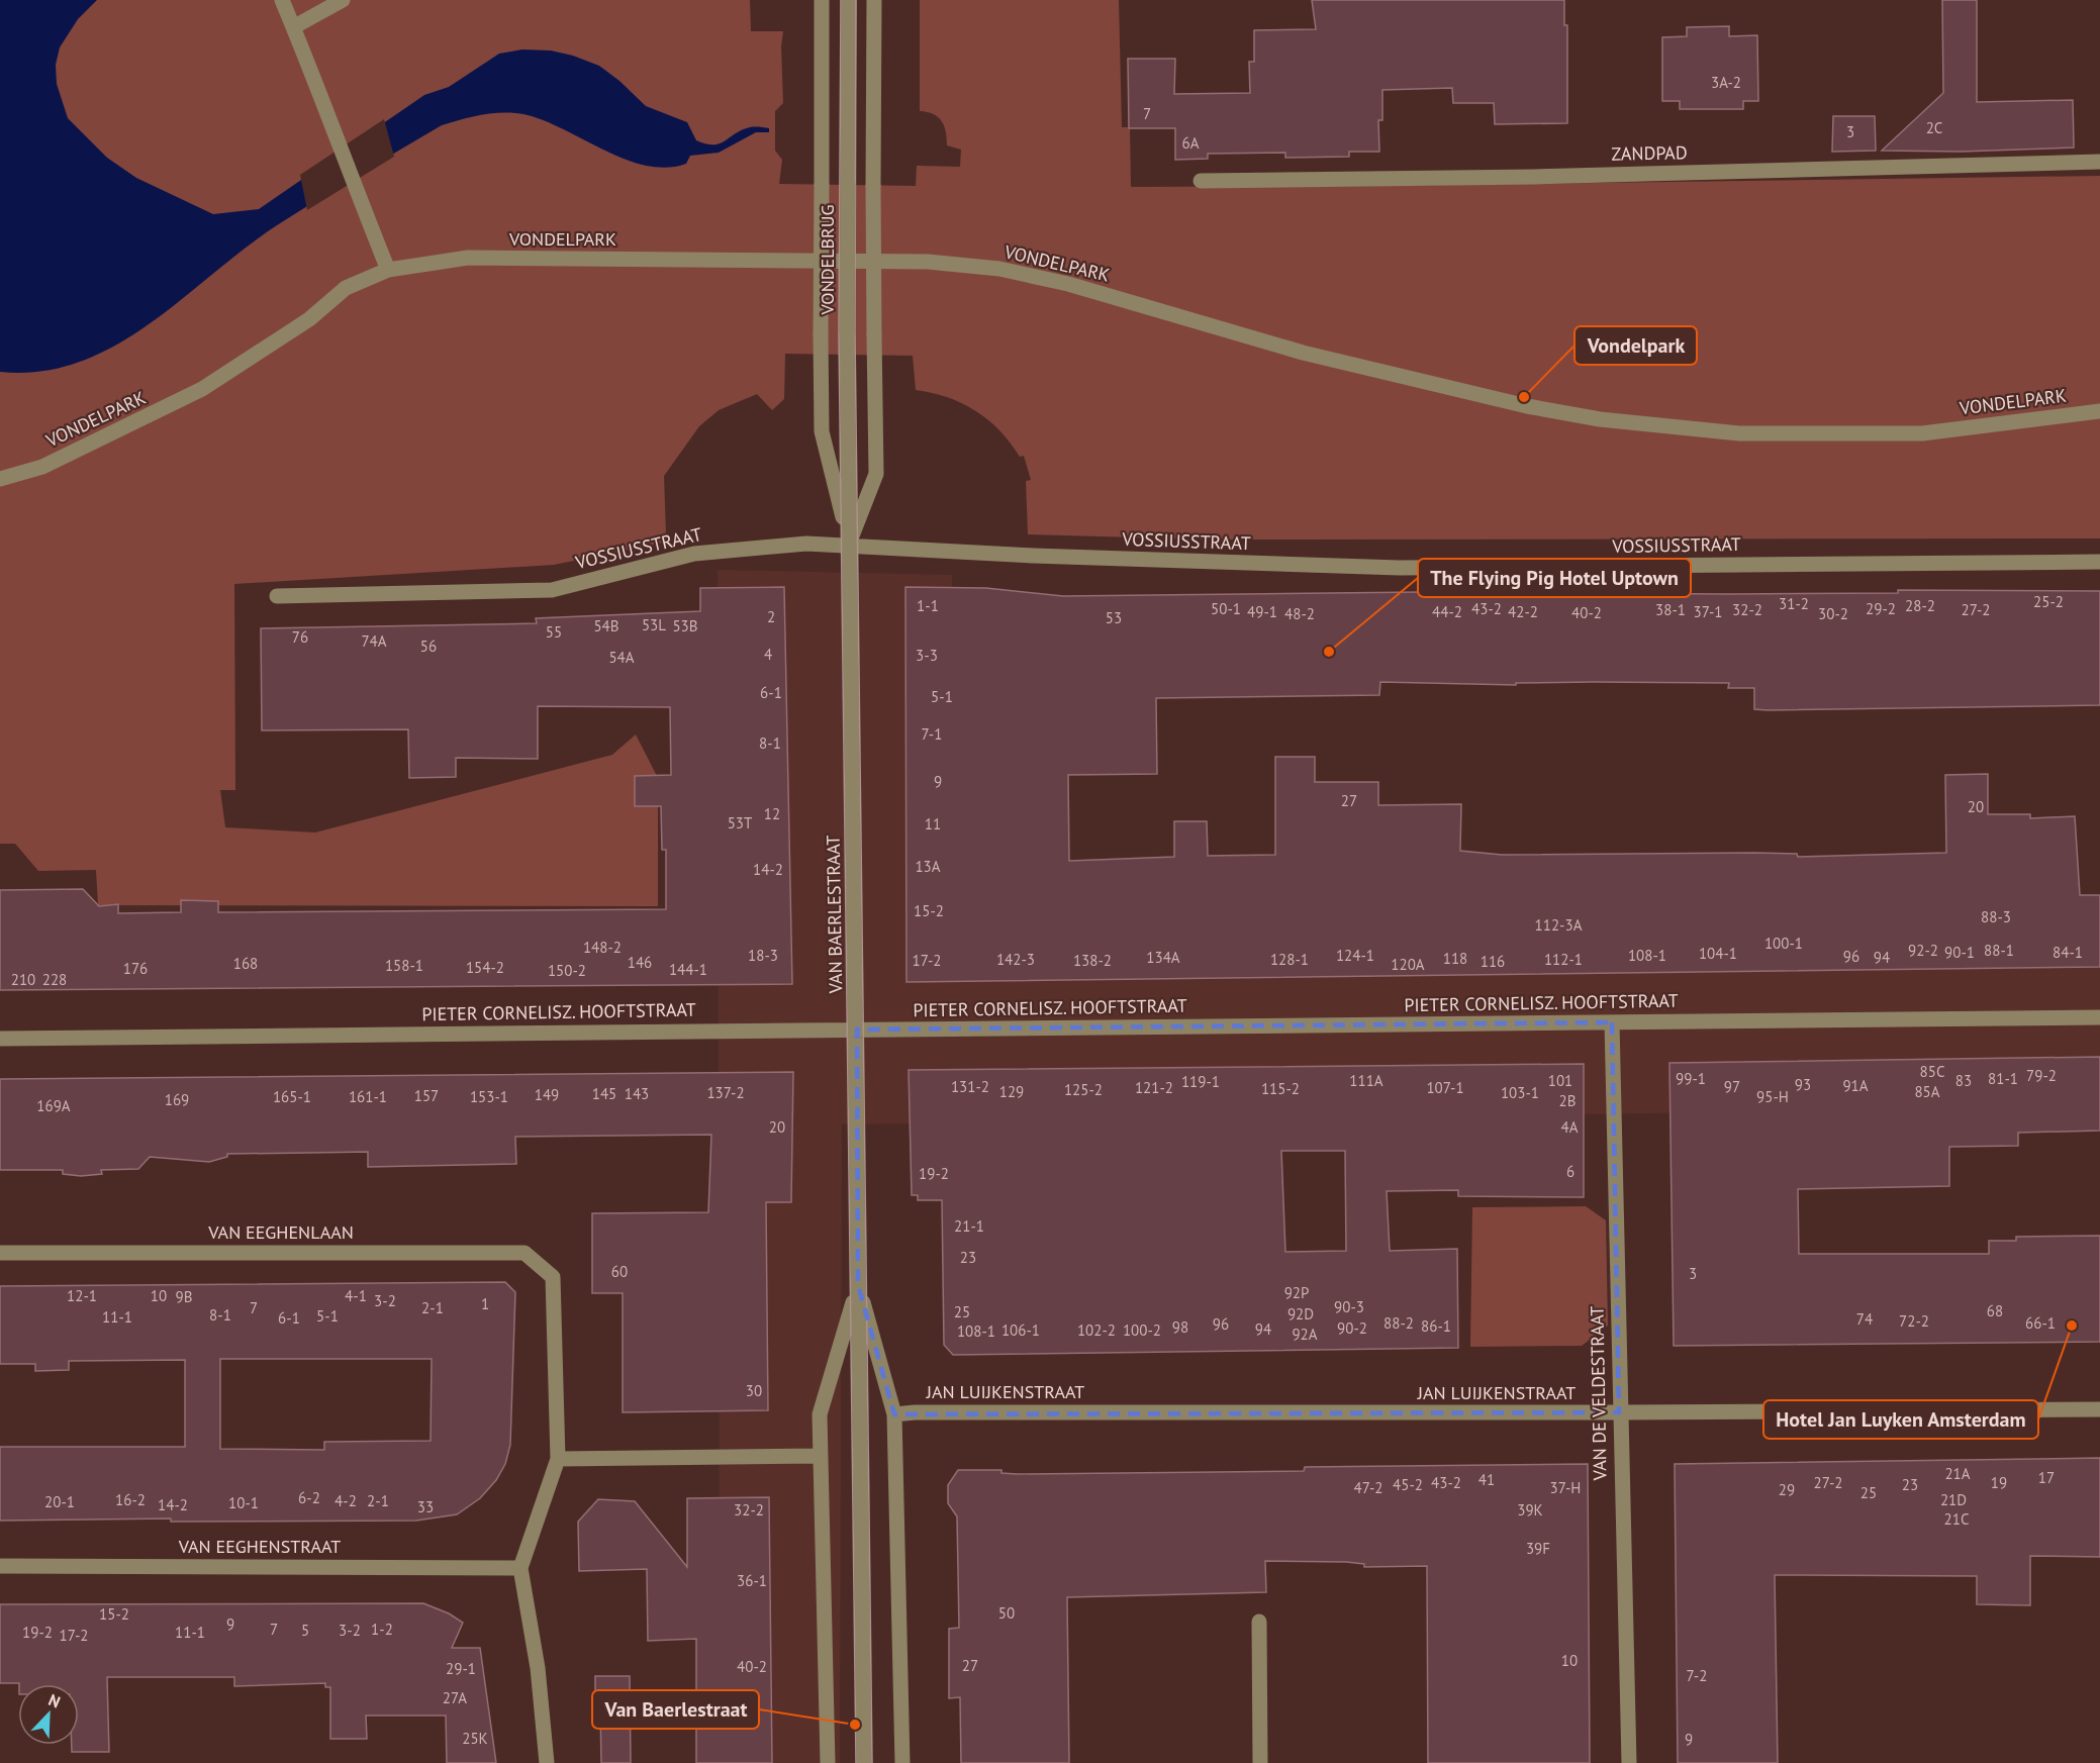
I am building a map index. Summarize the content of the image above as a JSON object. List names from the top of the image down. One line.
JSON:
{"streets":{"street":["ZANDPAD","VONDELPARK","VONDELBRUG","VOSSIUSSTRAAT","VAN BAERLESTRAAT","PIETER CORNELISZ. HOOFTSTRAAT","VAN EEGHENLAAN","JAN LUIJKENSTRAAT","VAN DE VELDESTRAAT","VAN EEGHENSTRAAT"]},"crossings":[["VONDELBRUG","VAN BAERLESTRAAT"],["VOSSIUSSTRAAT","VAN BAERLESTRAAT"],["VAN BAERLESTRAAT","PIETER CORNELISZ. HOOFTSTRAAT"],["VAN BAERLESTRAAT","JAN LUIJKENSTRAAT"],["PIETER CORNELISZ. HOOFTSTRAAT","VAN DE VELDESTRAAT"],["JAN LUIJKENSTRAAT","VAN DE VELDESTRAAT"]],"places":["Vondelpark","The Flying Pig Hotel Uptown","Hotel Jan Luyken Amsterdam","Van Baerlestraat"],"house_numbers":["3A-2","7","2C","3","6A","25-2","31-2","1-1","28-2","50-1","43-2","29-2","38-1","32-2","27-2","49-1","44-2","42-2","37-1","40-2","48-2","30-2","2","53","53L","54B","53B","55","76","74A","56","4","3-3","54A","6-1","5-1","7-1","8-1","9","27","20","12","53T","11","13A","14-2","15-2","88-3","112-3A","100-1","148-2","92-2","88-1","90-1","84-1","104-1","18-3","124-1","108-1","96","134A","94","118","142-3","128-1","112-1","17-2","138-2","116","146","168","120A","158-1","154-2","176","144-1","150-2","210","228","85C","79-2","99-1","81-1","111A","101","83","119-1","93","91A","131-2","97","121-2","107-1","115-2","125-2","129","85A","137-2","103-1","145","143","149","157","165-1","161-1","153-1","95-H","169","2B","169A","20","4A","6","19-2","21-1","23","60","3","92P","12-1","10","4-1","9B","3-2","1","90-3","7","2-1","68","25","92D","8-1","5-1","11-1","6-1","74","72-2","88-2","66-1","96","86-1","98","90-2","94","106-1","102-2","100-2","108-1","92A","30","21A","17","41","43-2","27-2","19","45-2","23","47-2","37-H","29","25","6-2","16-2","21D","4-2","2-1","20-1","10-1","14-2","33","32-2","39K","21C","39F","36-1","50","15-2","9","7","1-2","5","3-2","19-2","11-1","17-2","10","27","40-2","29-1","7-2","27A","25K","9"],"north":"top right"}
